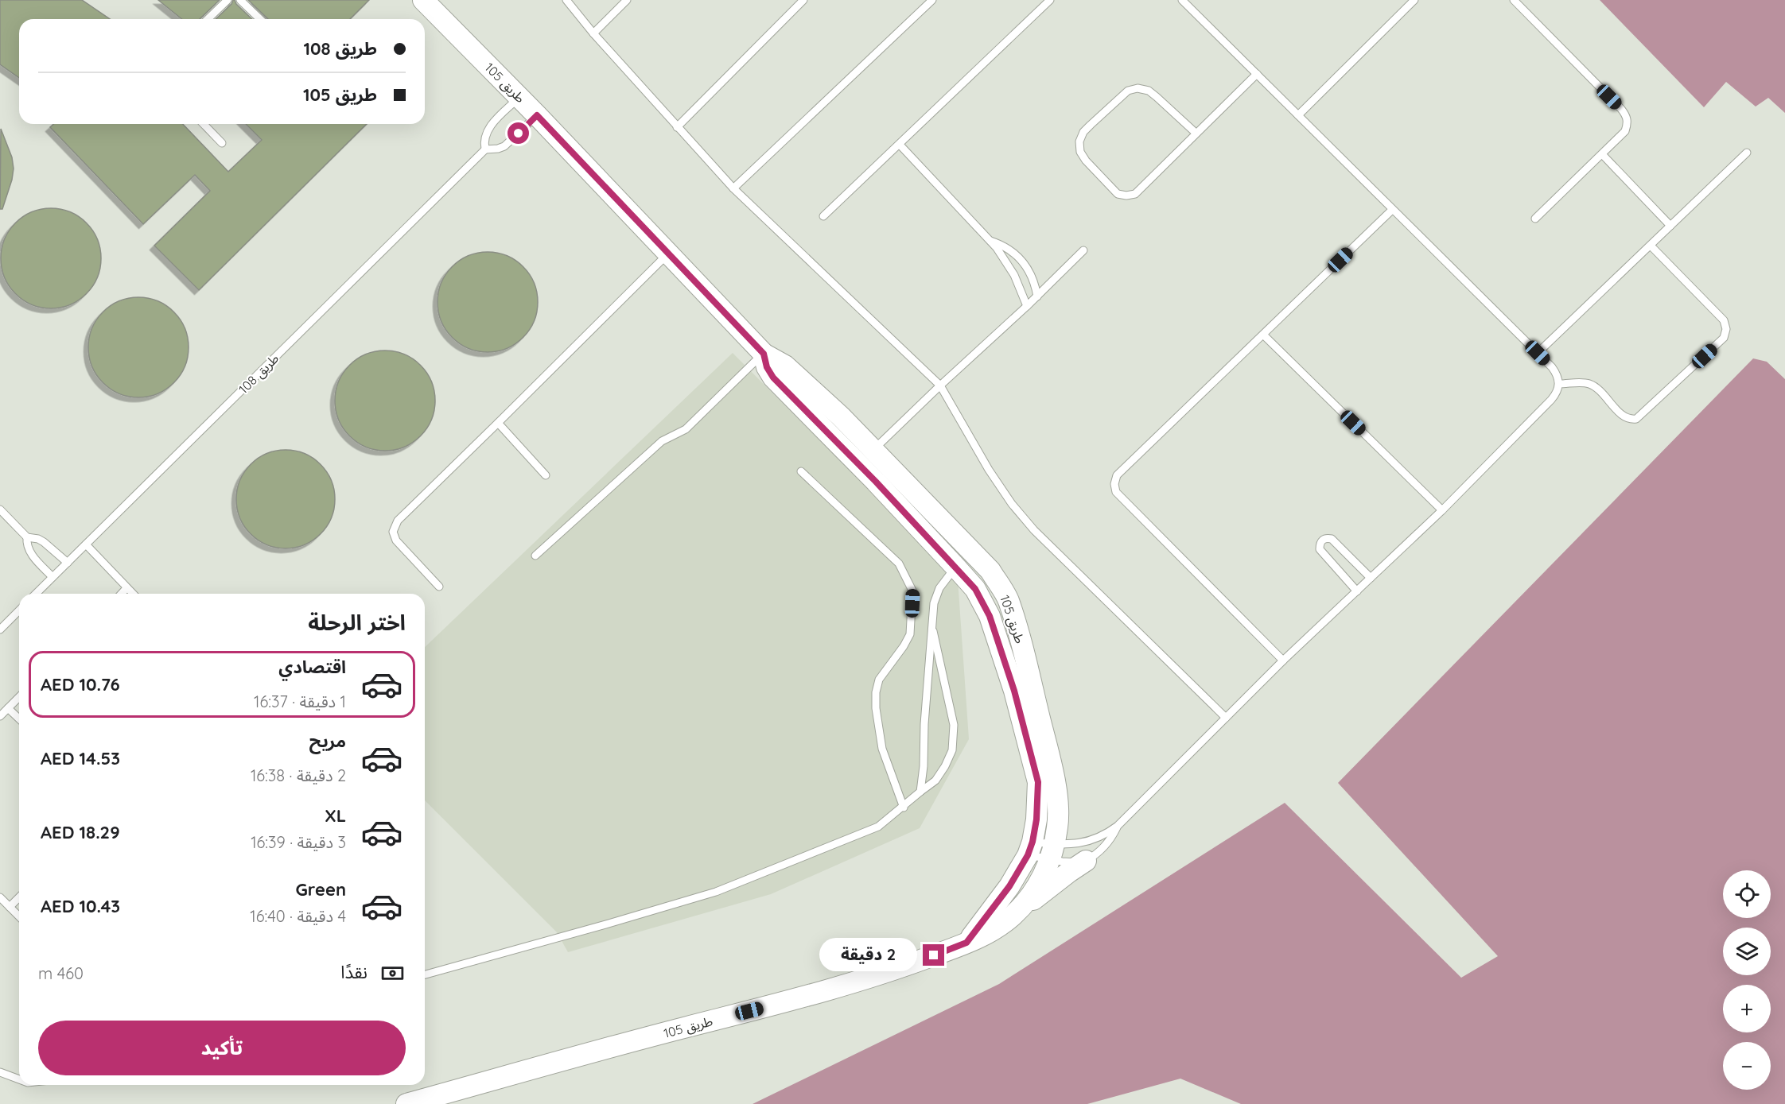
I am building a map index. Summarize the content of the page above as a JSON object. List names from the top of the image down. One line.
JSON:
{"streets":{"street":["طريق 105"],"lane":["طريق 108"]},"crossings":[["طريق 105","طريق 108"]],"page":{"banner":["طريق 108","طريق 105"],"heading":"اختر الرحلة","list":[{"name":"اقتصادي","note":"1 دقيقة · 16:37","value":"AED 10.76"},{"name":"مريح","note":"2 دقيقة · 16:38","value":"AED 14.53"},{"name":"XL","note":"3 دقيقة · 16:39","value":"AED 18.29"},{"name":"Green","note":"4 دقيقة · 16:40","value":"AED 10.43"}],"map_buttons":["+","−"],"bubble":"2 دقيقة","pay":["نقدًا","460 m"],"buttons":"تأكيد"}}
